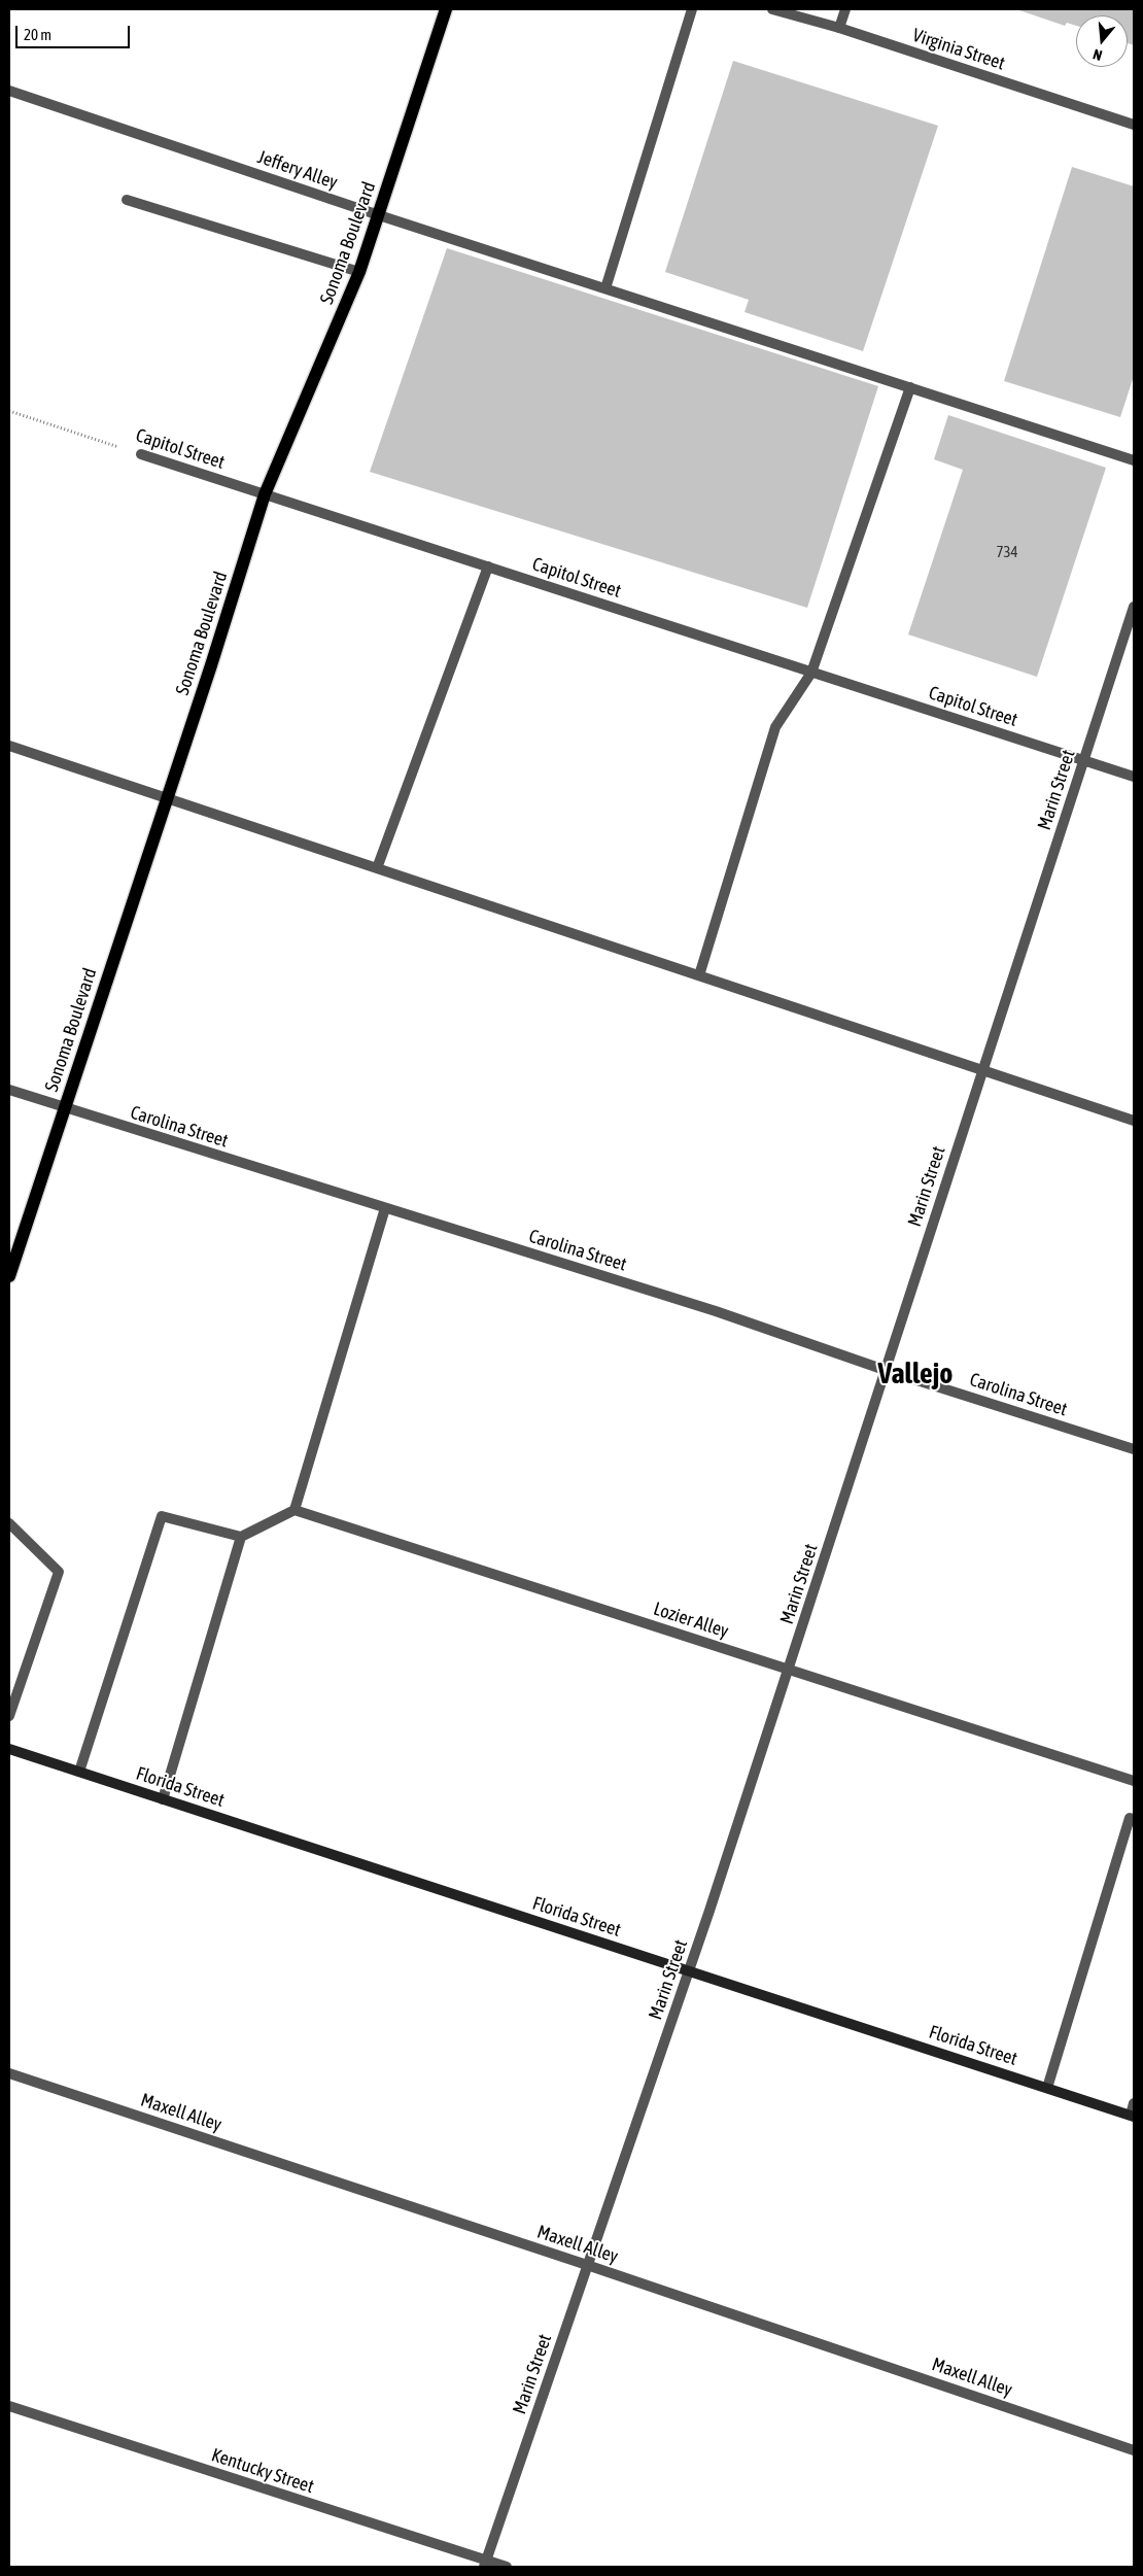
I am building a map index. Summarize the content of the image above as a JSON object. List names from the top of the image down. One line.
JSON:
{"streets":{"main road":["Sonoma Boulevard"],"street":["Virginia Street","Jeffery Alley","Capitol Street","Marin Street","Carolina Street","Lozier Alley","Florida Street","Maxell Alley","Kentucky Street"]},"crossings":[["Jeffery Alley","Sonoma Boulevard"],["Sonoma Boulevard","Capitol Street"],["Sonoma Boulevard","Carolina Street"],["Capitol Street","Marin Street"],["Marin Street","Carolina Street"],["Marin Street","Lozier Alley"],["Marin Street","Florida Street"],["Marin Street","Maxell Alley"],["Marin Street","Kentucky Street"]],"districts":["Vallejo"],"house_numbers":["734"],"scale_bar":"20 m","north":"bottom"}
